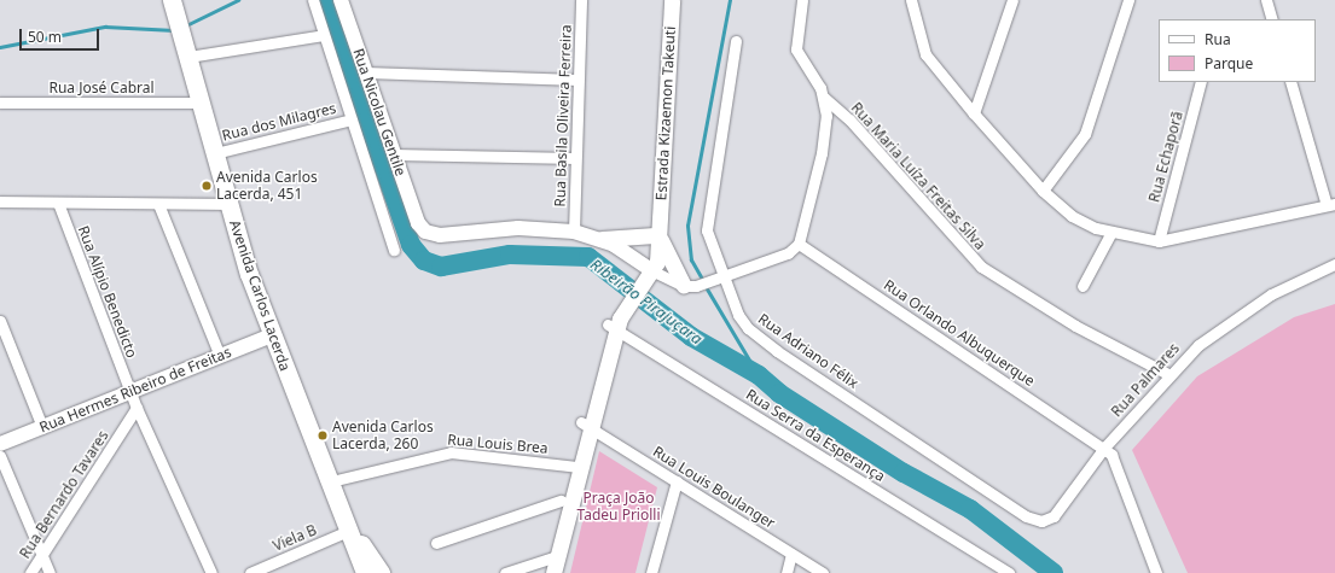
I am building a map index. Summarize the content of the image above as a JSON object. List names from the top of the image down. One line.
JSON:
{"streets":{"main road":["Estrada Kizaemon Takeuti","Avenida Carlos Lacerda"],"street":["Rua José Cabral","Rua Nicolau Gentile","Rua Basila Oliveira Ferreira","Rua dos Milagres","Rua Echaporã","Rua Maria Luíza Freitas Silva","Rua Alípio Benedicto","Rua Orlando Albuquerque","Rua Adriano Félix","Rua Palmares","Rua Hermes Ribeiro de Freitas","Rua Serra da Esperança","Rua Louis Brea","Rua Louis Boulanger","Rua Bernardo Tavares","Viela B"]},"crossings":[["Rua José Cabral","Avenida Carlos Lacerda"],["Rua Nicolau Gentile","Rua Basila Oliveira Ferreira"],["Estrada Kizaemon Takeuti","Rua Serra da Esperança"],["Estrada Kizaemon Takeuti","Rua Louis Brea"],["Estrada Kizaemon Takeuti","Rua Louis Boulanger"],["Rua dos Milagres","Avenida Carlos Lacerda"],["Rua Maria Luíza Freitas Silva","Rua Palmares"],["Rua Alípio Benedicto","Rua Hermes Ribeiro de Freitas"],["Rua Alípio Benedicto","Rua Bernardo Tavares"],["Avenida Carlos Lacerda","Rua Hermes Ribeiro de Freitas"],["Avenida Carlos Lacerda","Rua Louis Brea"],["Avenida Carlos Lacerda","Viela B"],["Rua Orlando Albuquerque","Rua Palmares"],["Rua Adriano Félix","Rua Palmares"]],"water":["Ribeirão Pirajuçara"],"parks":["Praça João Tadeu Priolli"],"places":["Avenida Carlos Lacerda, 451","Avenida Carlos Lacerda, 260"],"legend":["Rua","Parque"],"scale_bar":"50 m"}
